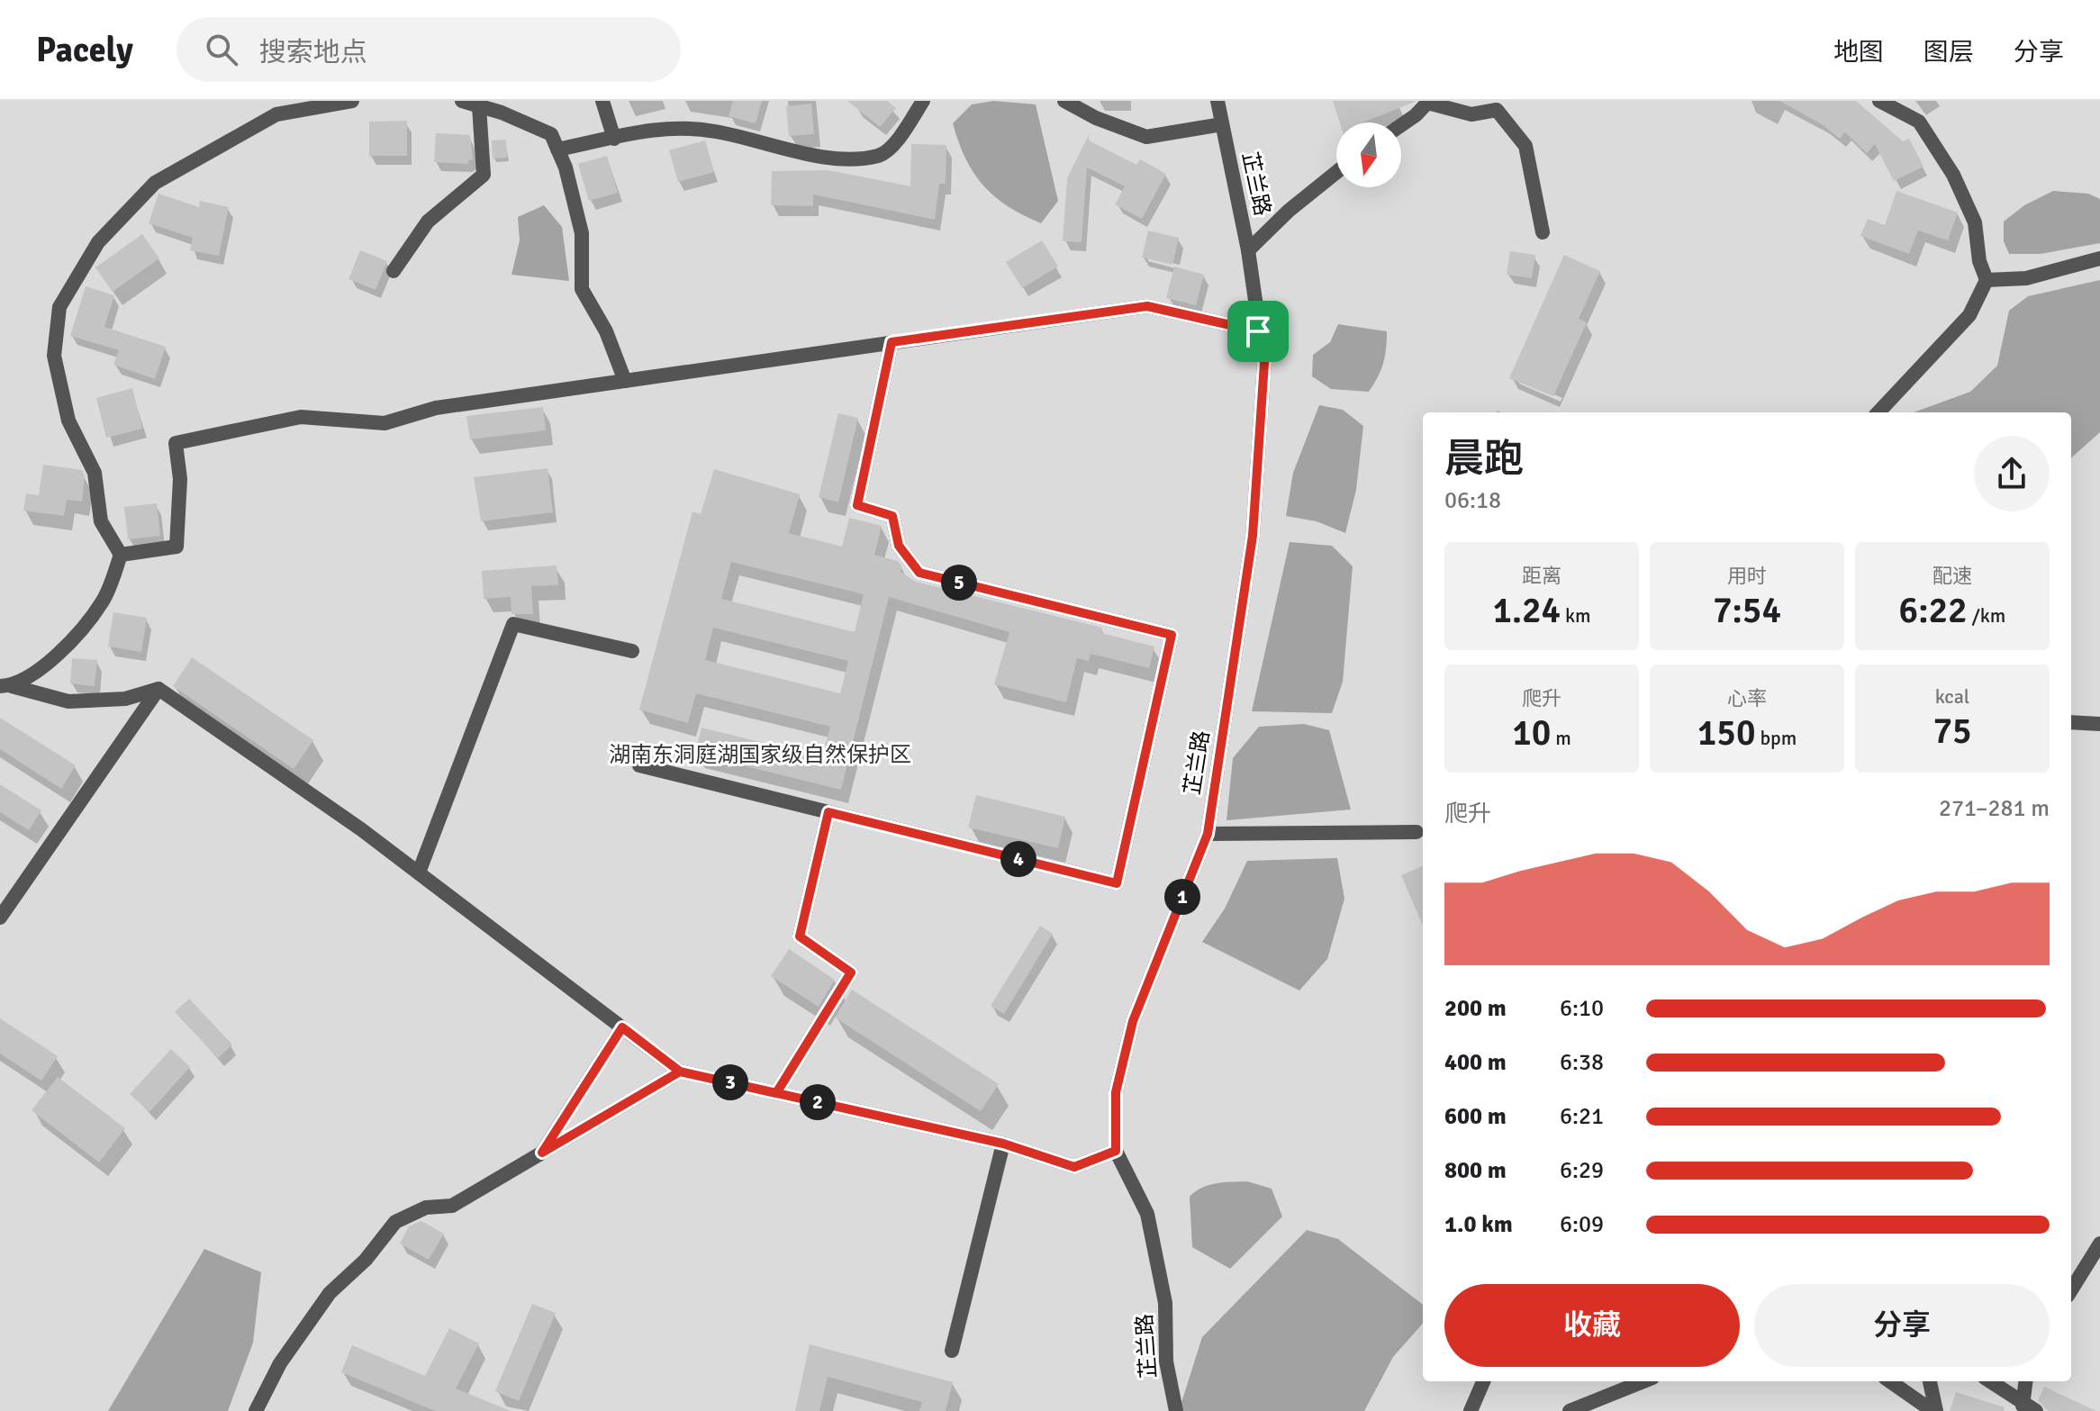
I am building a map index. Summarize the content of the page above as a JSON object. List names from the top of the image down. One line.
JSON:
{"streets":{"street":["芷兰路"]},"parks":["湖南东洞庭湖国家级自然保护区"],"north":"bottom","page":{"header":"Pacely","search":"搜索地点","nav":["地图","图层","分享"],"heading":["晨跑","06:18"],"stats":[["距离","1.24 km"],["用时","7:54"],["配速","6:22 /km"],["爬升","10 m"],["心率","150 bpm"],["kcal","75"]],"pins":["5","4","1","3","2"],"chart":["爬升","271–281 m"],"list":[{"name":"200 m","note":"6:10"},{"name":"400 m","note":"6:38"},{"name":"600 m","note":"6:21"},{"name":"800 m","note":"6:29"},{"name":"1.0 km","note":"6:09"}],"buttons":["收藏","分享"]}}
